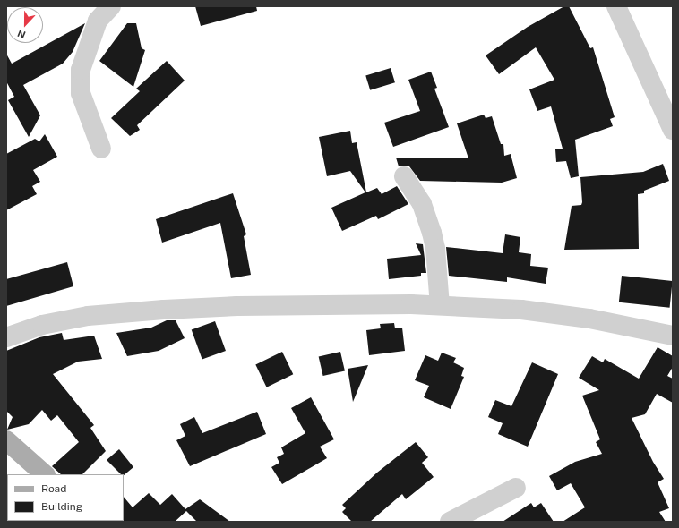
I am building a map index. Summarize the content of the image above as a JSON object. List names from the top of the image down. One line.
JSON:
{"legend":["Road","Building"],"north":"bottom"}
